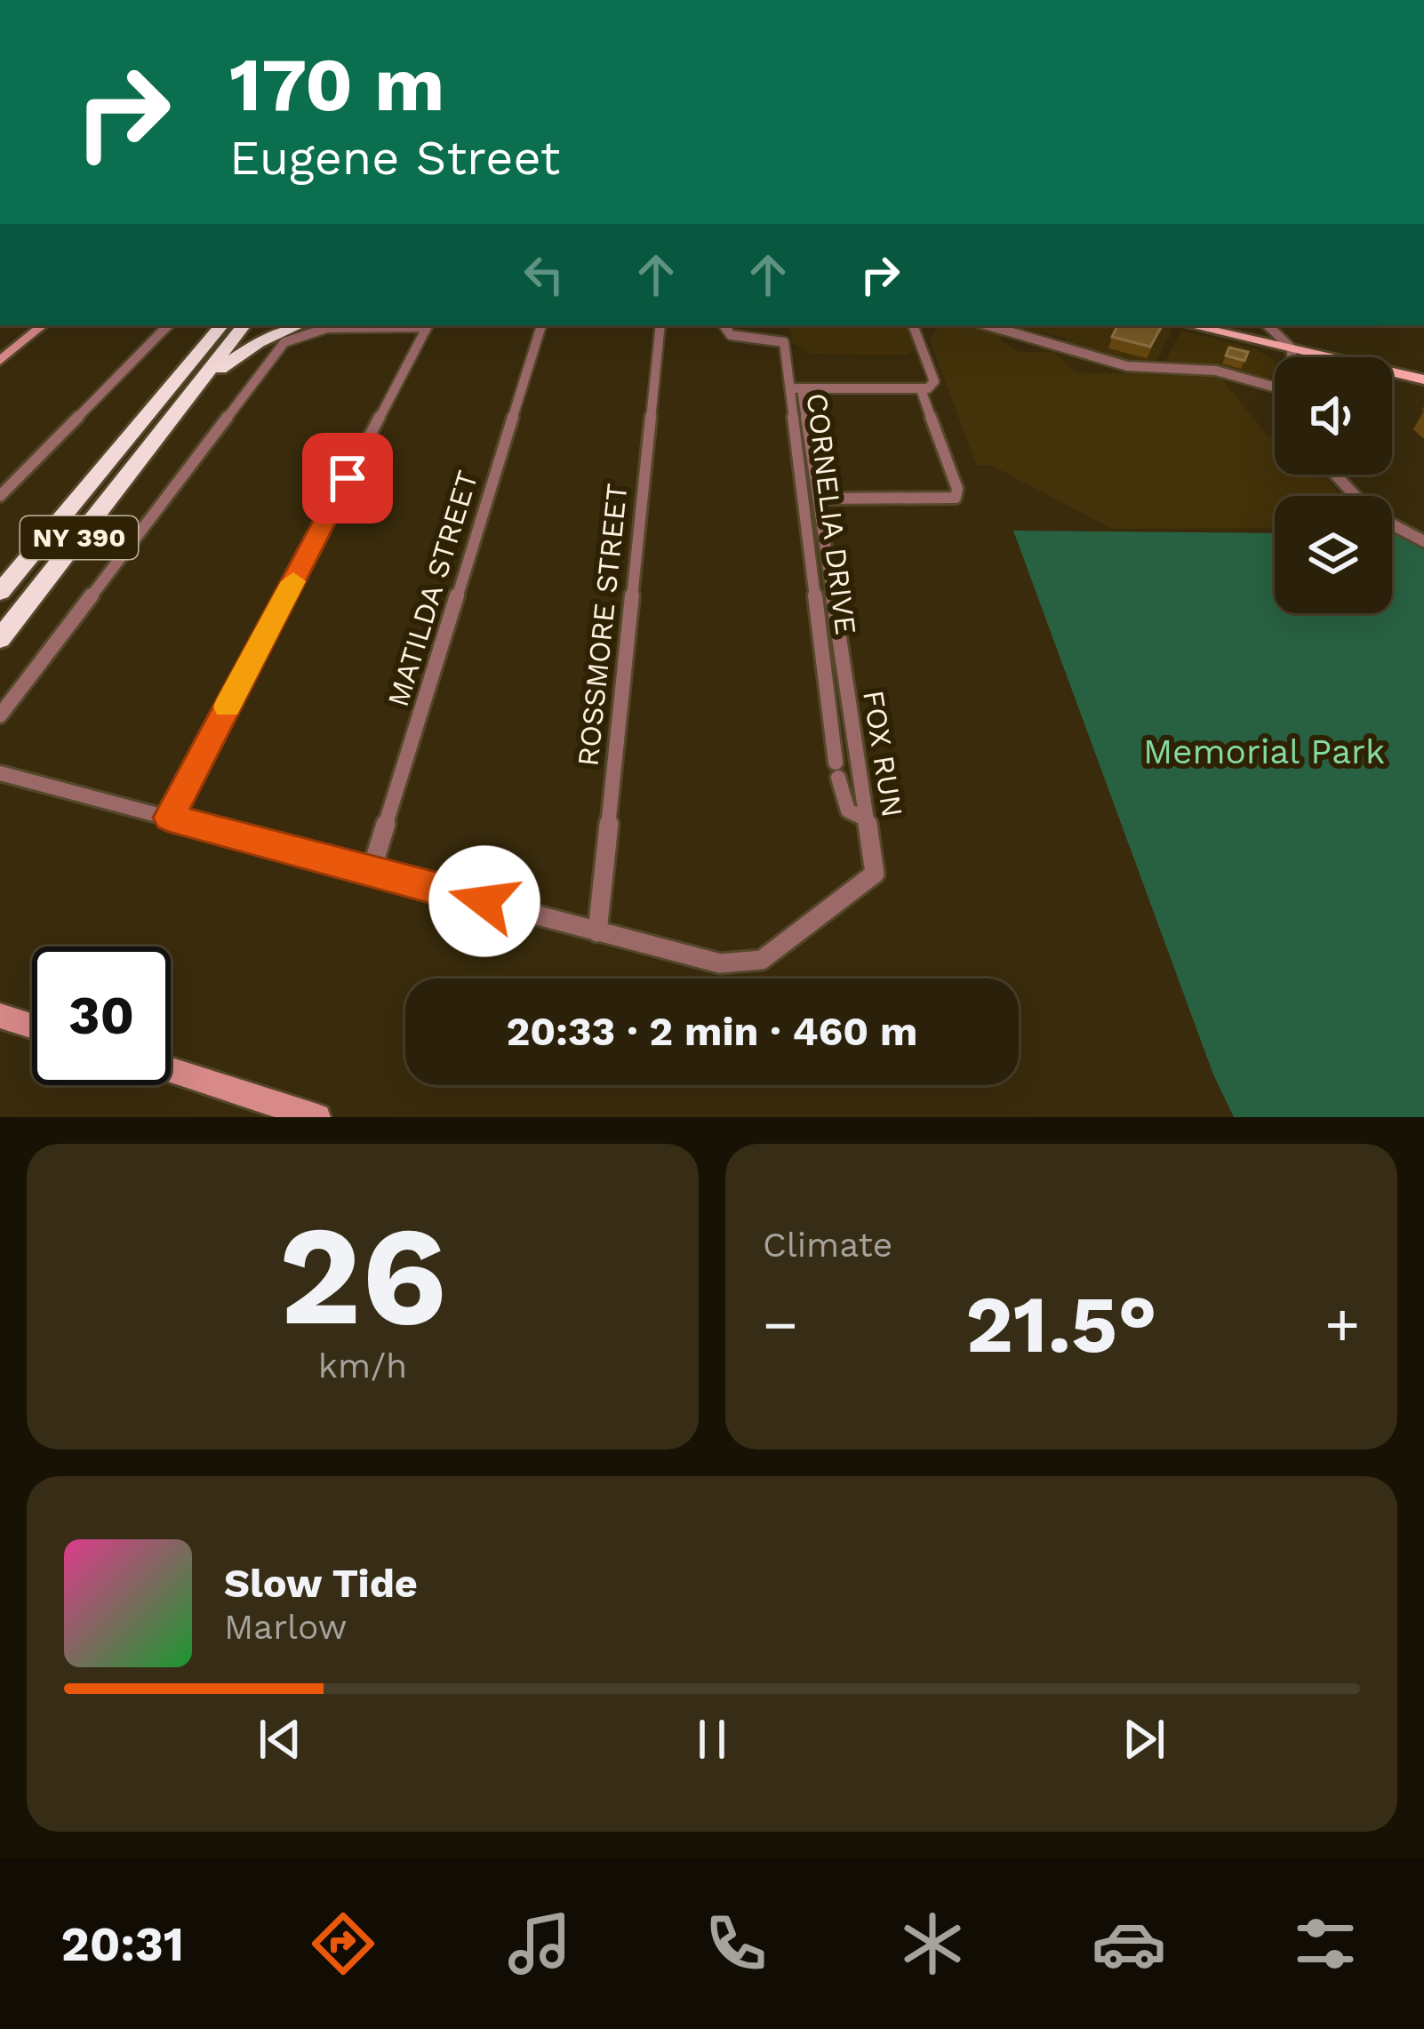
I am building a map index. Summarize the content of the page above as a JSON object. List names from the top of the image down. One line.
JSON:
{"streets":{"highway":["NY 390"],"street":["CORNELIA DRIVE","MATILDA STREET","ROSSMORE STREET","FOX RUN"]},"crossings":[["CORNELIA DRIVE","FOX RUN"],["ROSSMORE STREET","FOX RUN"]],"parks":["Memorial Park"],"page":{"turn":["170 m","Eugene Street"],"limit":"30","trip":"20:33 · 2 min · 460 m","tile":[["26","km/h"],"Climate"],"heat":["−","21.5°","+"],"song":["Slow Tide","Marlow"],"tabs":"20:31"}}
